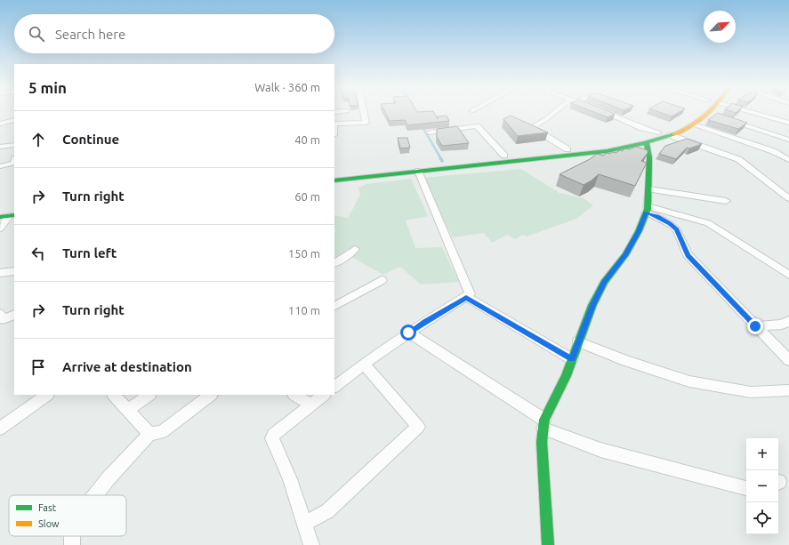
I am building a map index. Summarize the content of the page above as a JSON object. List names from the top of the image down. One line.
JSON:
{"legend":["Fast","Slow"],"north":"top right","page":{"search":"Search here","heading":["5 min","Walk · 360 m"],"list":[["Continue","40 m"],["Turn right","60 m"],["Turn left","150 m"],["Turn right","110 m"],"Arrive at destination"],"map_buttons":["+","−"]}}
